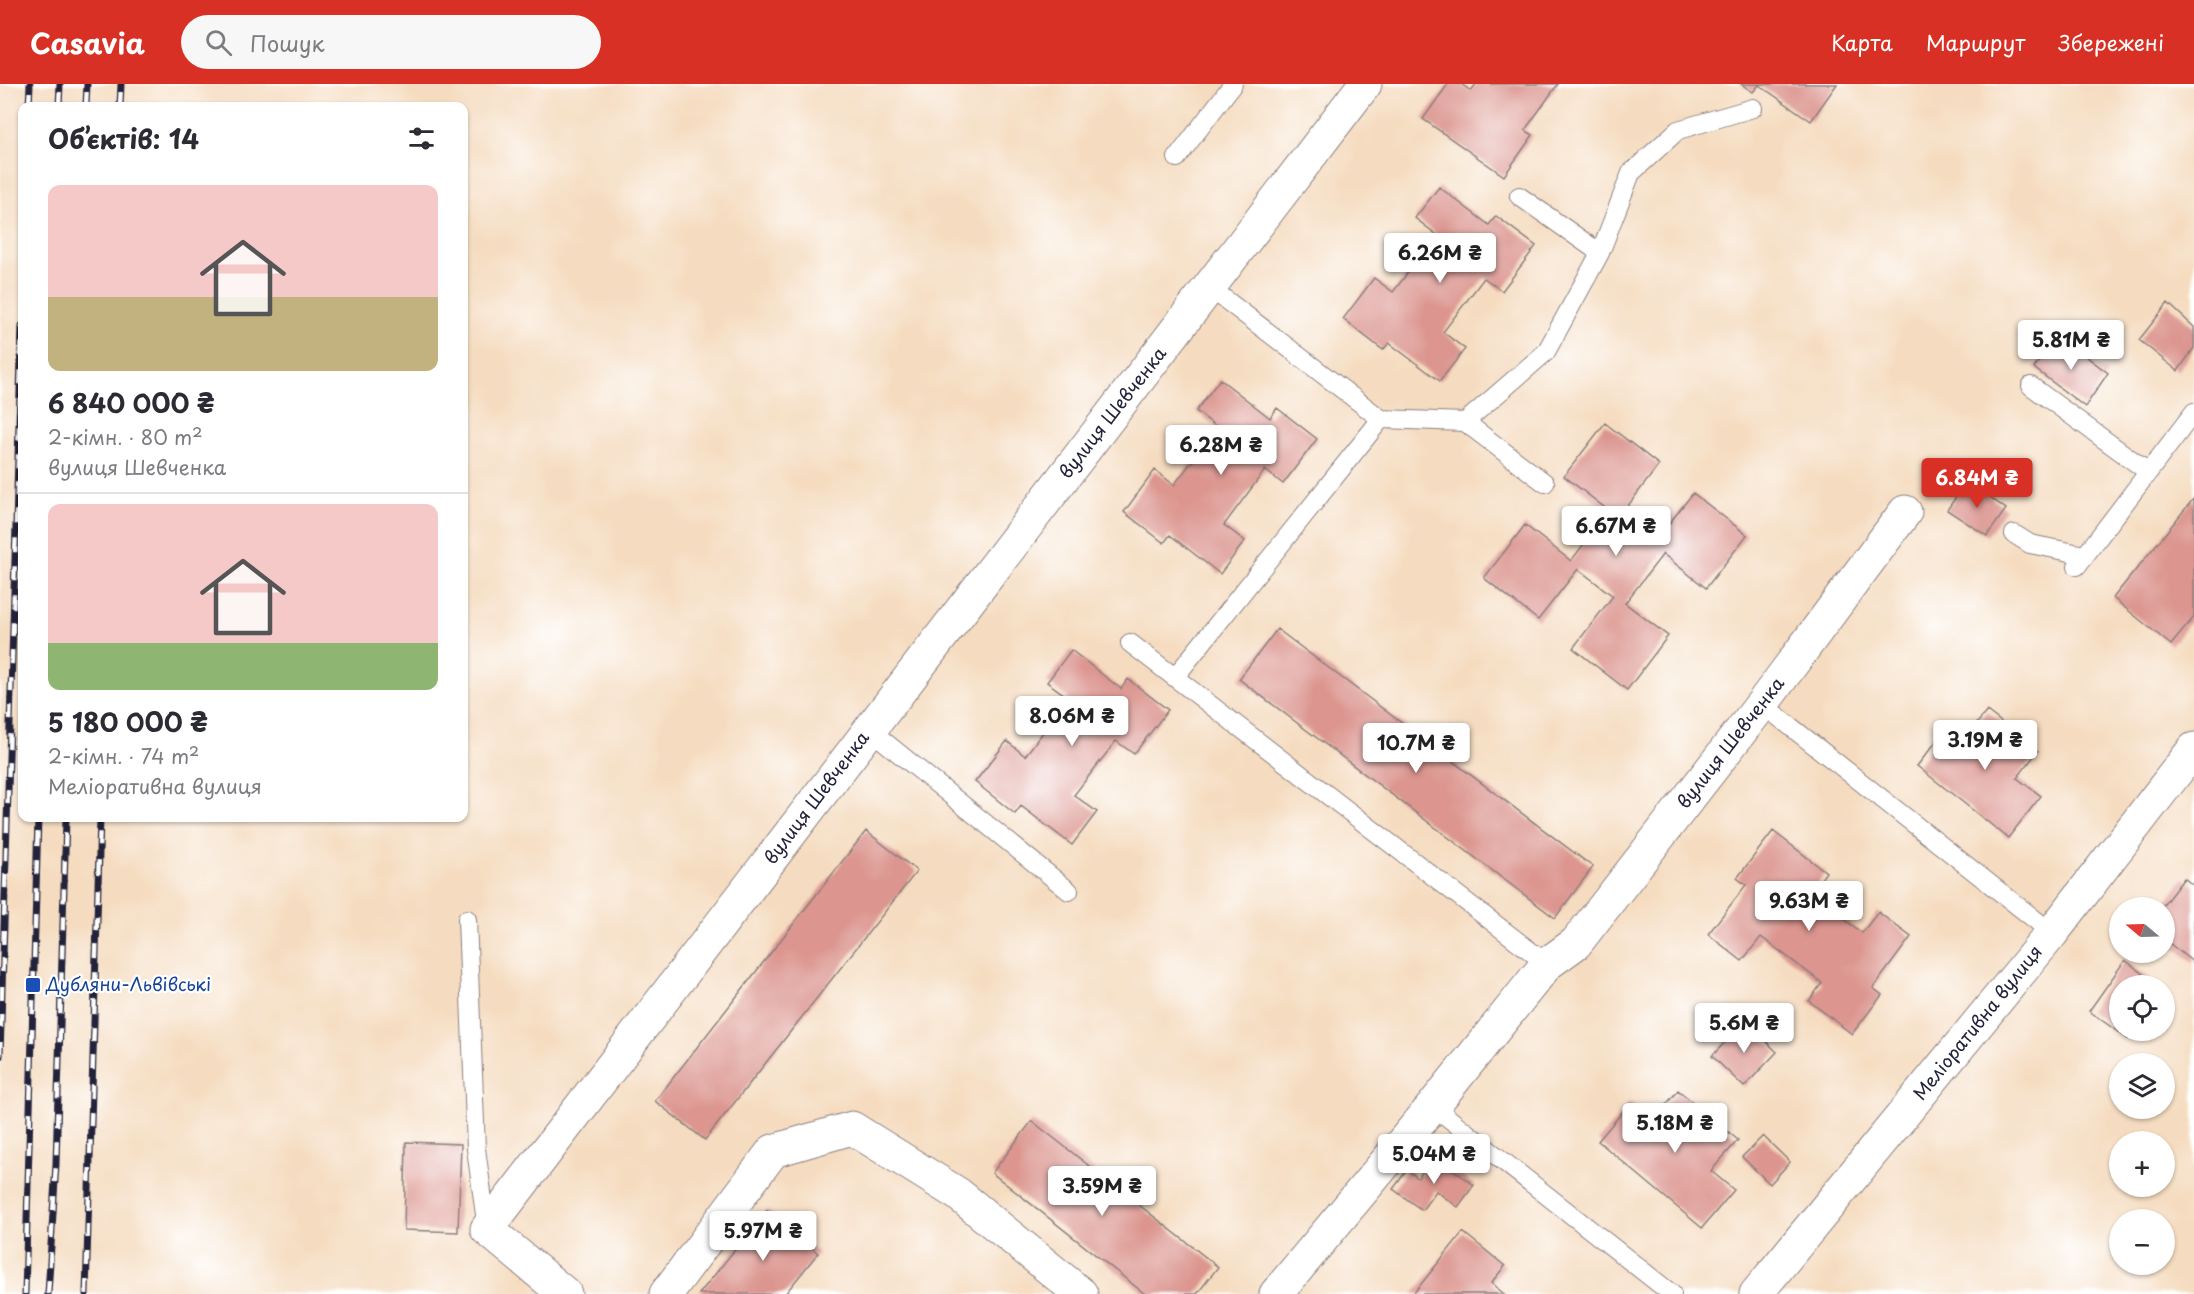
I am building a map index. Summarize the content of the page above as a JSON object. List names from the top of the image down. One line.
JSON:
{"streets":{"street":["вулиця Шевченка","Меліоративна вулиця"]},"places":{"transit":["Дубляни-Львівські"]},"north":"left","page":{"header":"Casavia","search":"Пошук","nav":["Карта","Маршрут","Збережені"],"heading":"Об’єктів: 14","list":[{"name":"6 840 000 ₴","note":"2-кімн. · 80 m² · вулиця Шевченка"},{"name":"5 180 000 ₴","note":"2-кімн. · 74 m² · Меліоративна вулиця"}],"price":["6.26M ₴","5.81M ₴","6.28M ₴","6.84M ₴","6.67M ₴","8.06M ₴","3.19M ₴","10.7M ₴","9.63M ₴","5.6M ₴","5.18M ₴","5.04M ₴","3.59M ₴","5.97M ₴"],"map_buttons":["+","−"]}}
